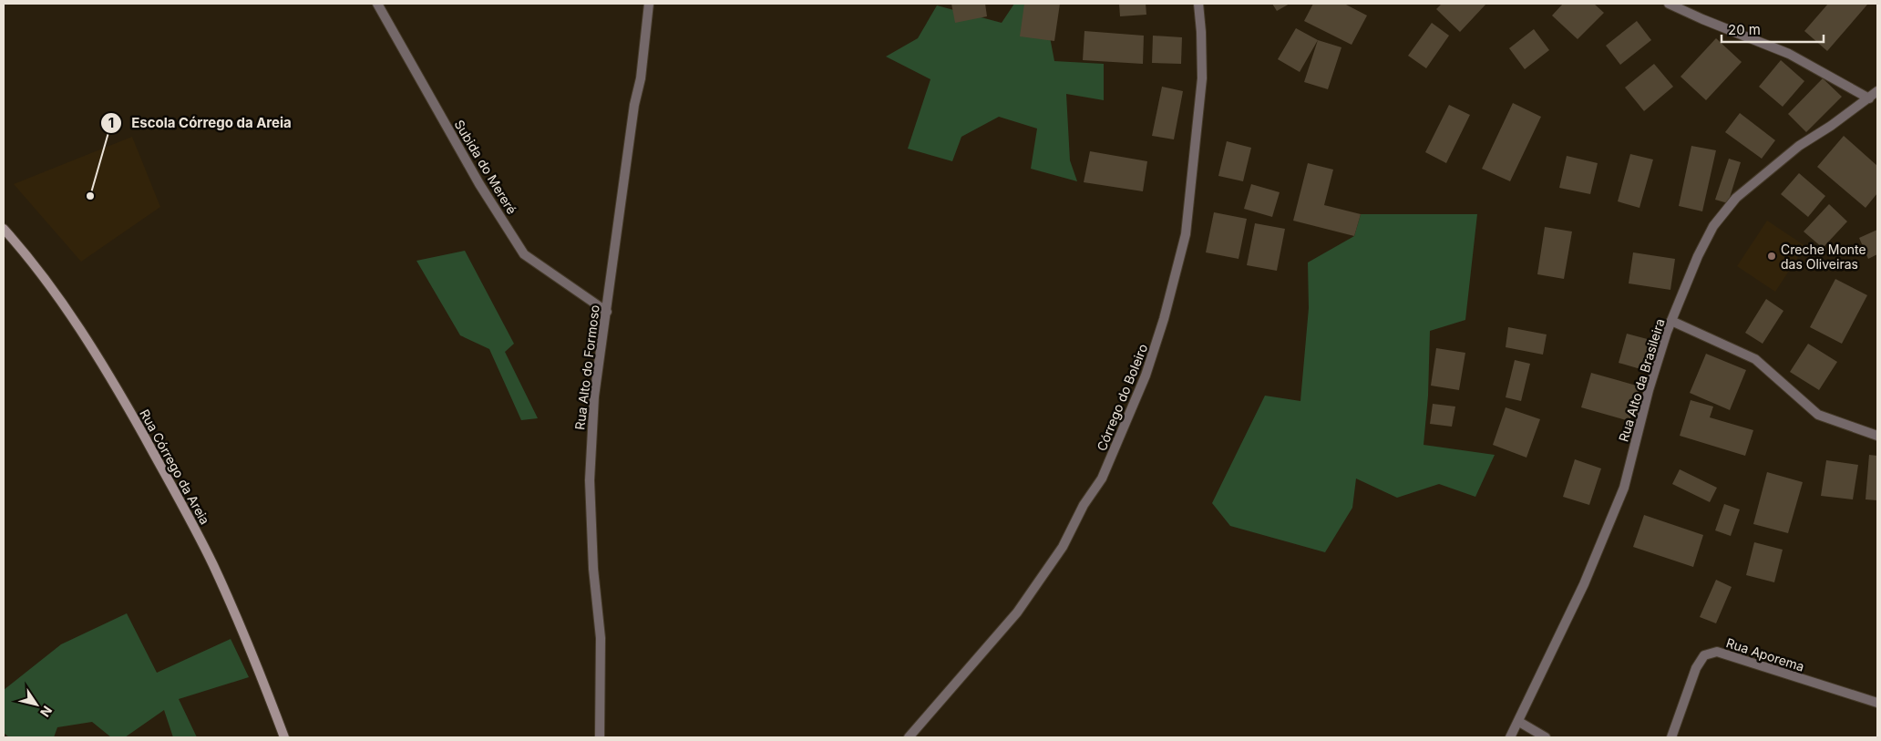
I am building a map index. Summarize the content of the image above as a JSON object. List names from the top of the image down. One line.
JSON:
{"streets":{"street":["Subida do Mereré","Rua Alto do Formoso","Rua Alto da Brasileira","Córrego do Boleiro","Rua Córrego da Areia","Rua Aporema"]},"crossings":[["Subida do Mereré","Rua Alto do Formoso"]],"places":["Escola Córrego da Areia","Creche Monte das Oliveiras"],"scale_bar":"20 m","north":"bottom right"}
